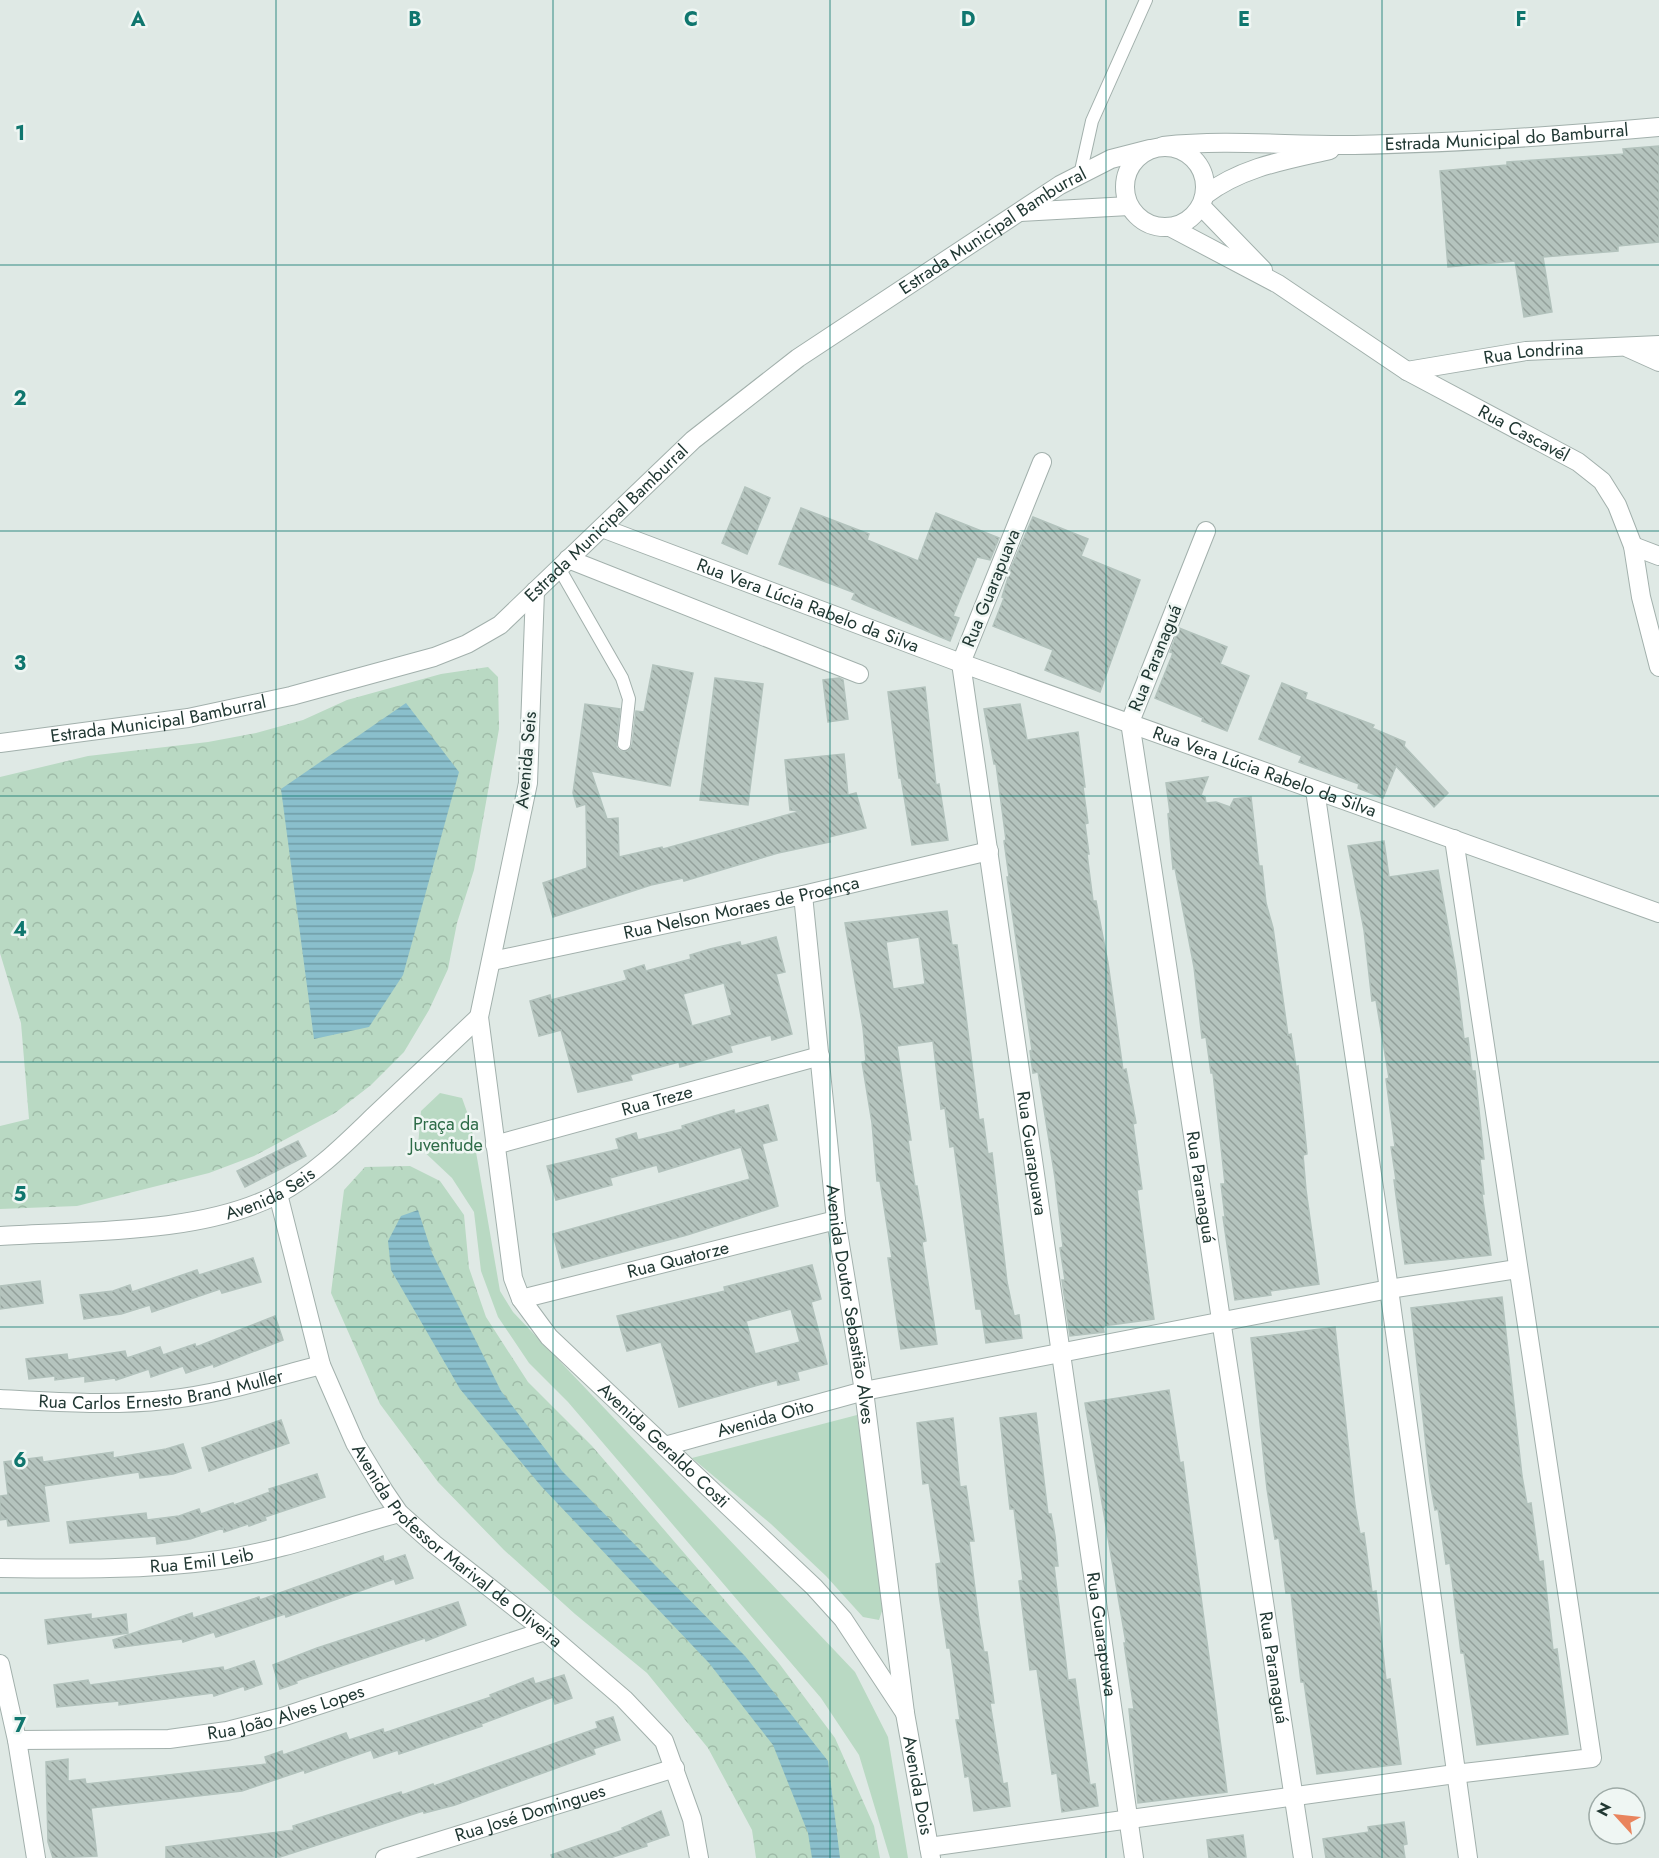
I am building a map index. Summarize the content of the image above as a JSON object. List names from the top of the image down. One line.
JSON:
{"streets":{"street":["Estrada Municipal do Bamburral","Estrada Municipal Bamburral","Rua Londrina","Rua Cascavél","Rua Guarapuava","Rua Vera Lúcia Rabelo da Silva","Rua Paranaguá","Avenida Seis","Rua Nelson Moraes de Proença","Rua Treze","Rua Quatorze","Avenida Doutor Sebastião Alves","Rua Carlos Ernesto Brand Muller","Avenida Oito","Avenida Geraldo Costi","Avenida Professor Marival de Oliveira","Rua Emil Leib","Rua João Alves Lopes","Avenida Dois","Rua José Domingues"]},"crossings":[["Estrada Municipal do Bamburral","Estrada Municipal Bamburral"],["Estrada Municipal do Bamburral","Rua Cascavél"],["Estrada Municipal Bamburral","Rua Cascavél"],["Estrada Municipal Bamburral","Rua Vera Lúcia Rabelo da Silva"],["Estrada Municipal Bamburral","Avenida Seis"],["Rua Londrina","Rua Cascavél"],["Rua Guarapuava","Rua Vera Lúcia Rabelo da Silva"],["Rua Guarapuava","Rua Nelson Moraes de Proença"],["Rua Guarapuava","Avenida Oito"],["Rua Vera Lúcia Rabelo da Silva","Rua Paranaguá"],["Rua Paranaguá","Avenida Oito"],["Avenida Seis","Rua Nelson Moraes de Proença"],["Avenida Seis","Avenida Geraldo Costi"],["Avenida Seis","Avenida Professor Marival de Oliveira"],["Rua Nelson Moraes de Proença","Avenida Doutor Sebastião Alves"],["Rua Treze","Avenida Doutor Sebastião Alves"],["Rua Treze","Avenida Geraldo Costi"],["Rua Quatorze","Avenida Doutor Sebastião Alves"],["Rua Quatorze","Avenida Geraldo Costi"],["Avenida Doutor Sebastião Alves","Avenida Oito"],["Avenida Doutor Sebastião Alves","Avenida Geraldo Costi"],["Avenida Doutor Sebastião Alves","Avenida Dois"],["Rua Carlos Ernesto Brand Muller","Avenida Professor Marival de Oliveira"],["Avenida Oito","Avenida Geraldo Costi"],["Avenida Geraldo Costi","Avenida Dois"],["Avenida Professor Marival de Oliveira","Rua Emil Leib"],["Avenida Professor Marival de Oliveira","Rua João Alves Lopes"],["Avenida Professor Marival de Oliveira","Rua José Domingues"]],"parks":["Praça da Juventude"],"north":"top left","grid":{"columns":["A","B","C","D","E","F"],"rows":["1","2","3","4","5","6","7"]}}
